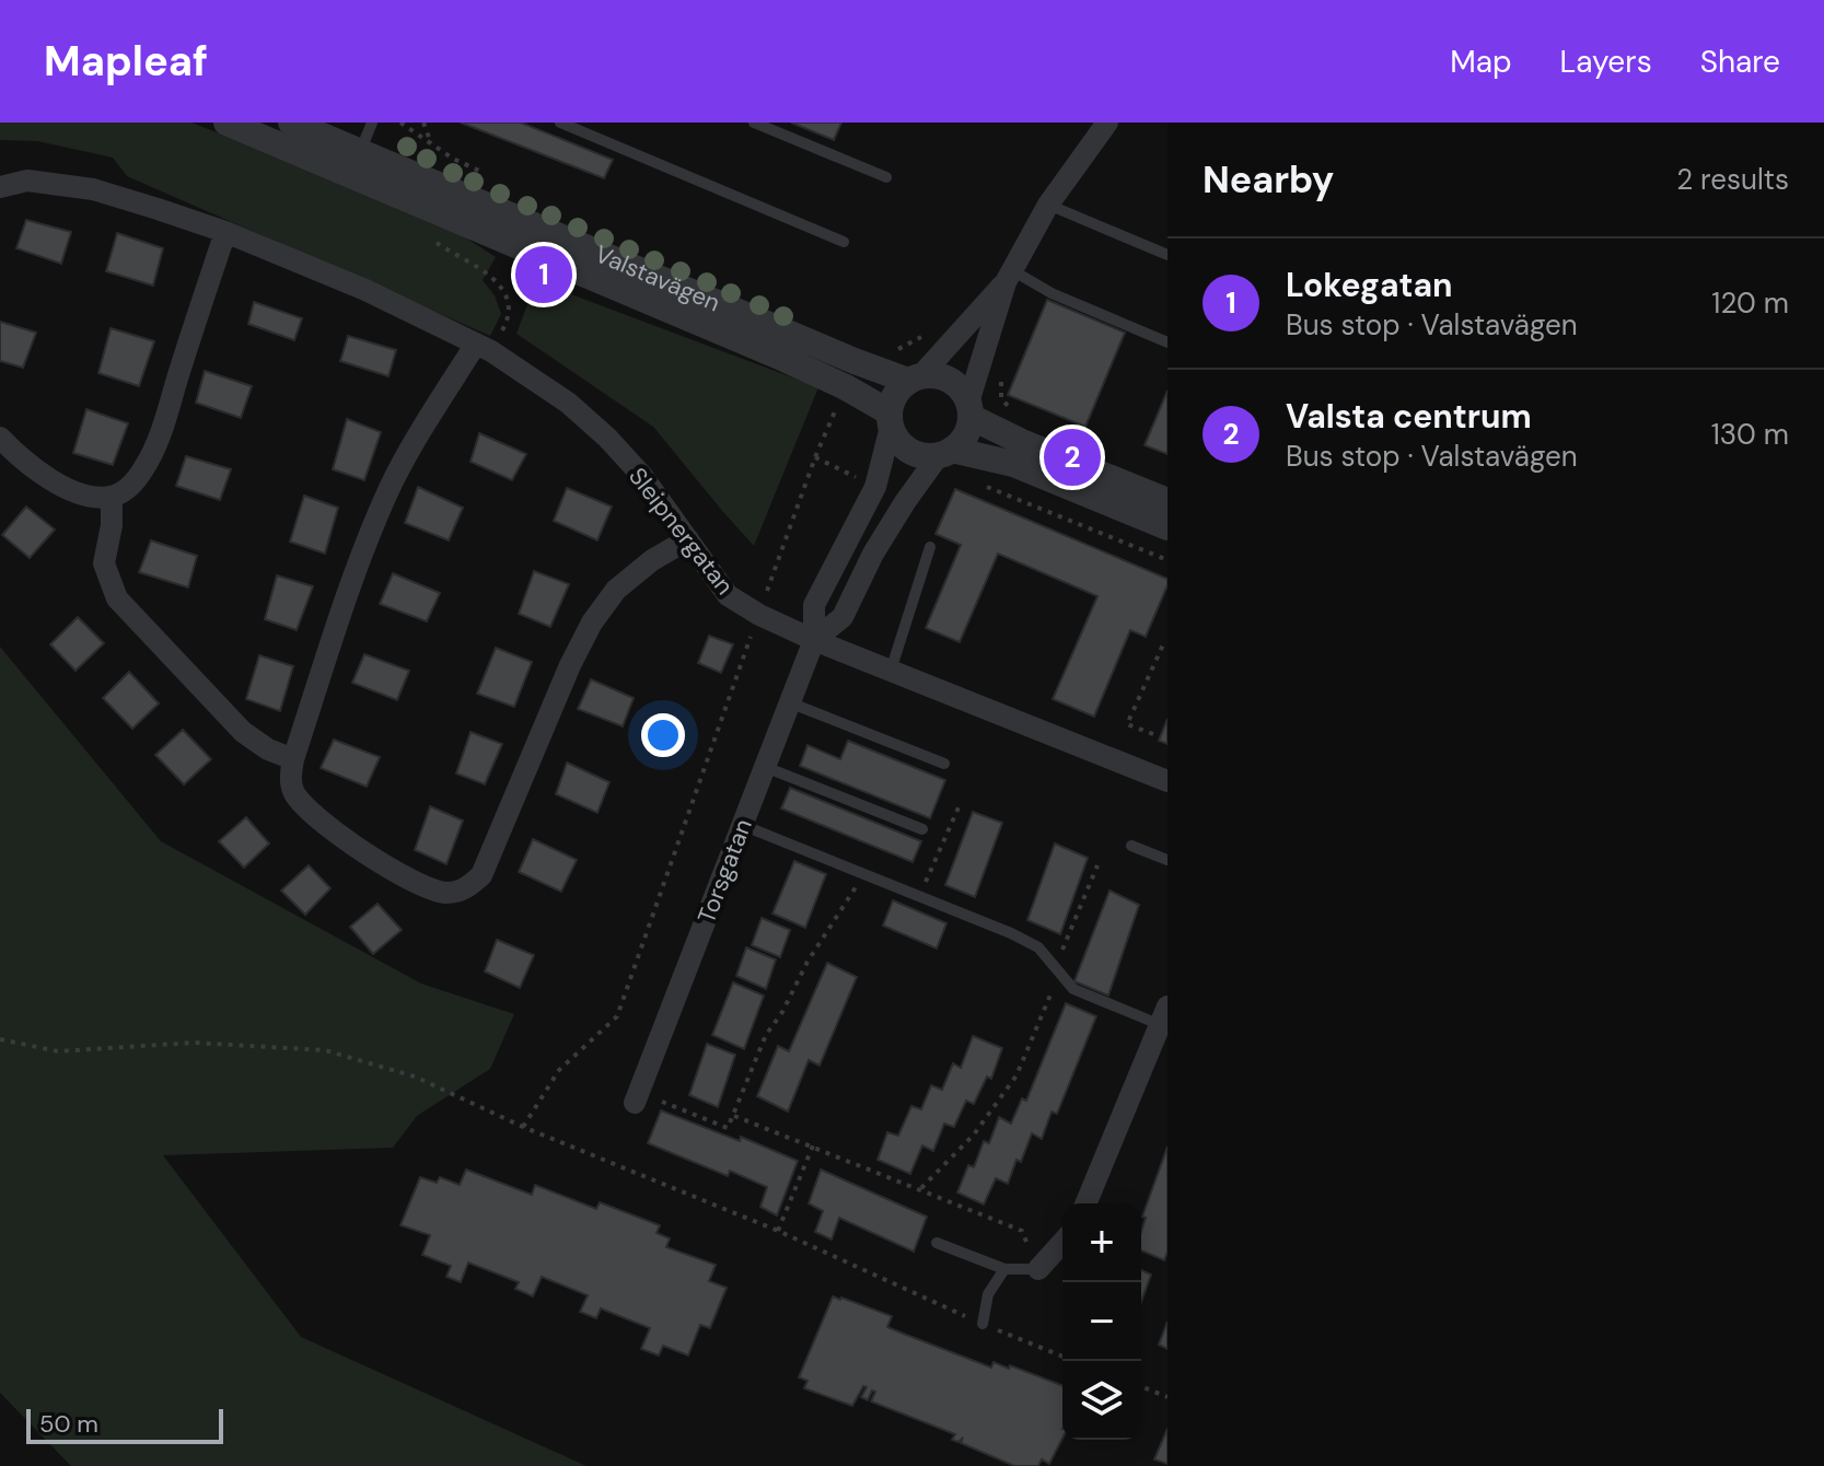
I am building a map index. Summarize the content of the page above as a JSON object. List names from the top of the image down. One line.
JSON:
{"streets":{"street":["Valstavägen","Sleipnergatan","Torsgatan"]},"crossings":[["Valstavägen","Torsgatan"],["Sleipnergatan","Torsgatan"]],"scale_bar":"50 m","page":{"header":"Mapleaf","nav":["Map","Layers","Share"],"heading":["Nearby","2 results"],"list":[{"mark":"1","name":"Lokegatan","note":"Bus stop · Valstavägen","value":"120 m"},{"mark":"2","name":"Valsta centrum","note":"Bus stop · Valstavägen","value":"130 m"}],"pins":["1","2"],"map_buttons":["+","−"],"scale":"50 m"}}
